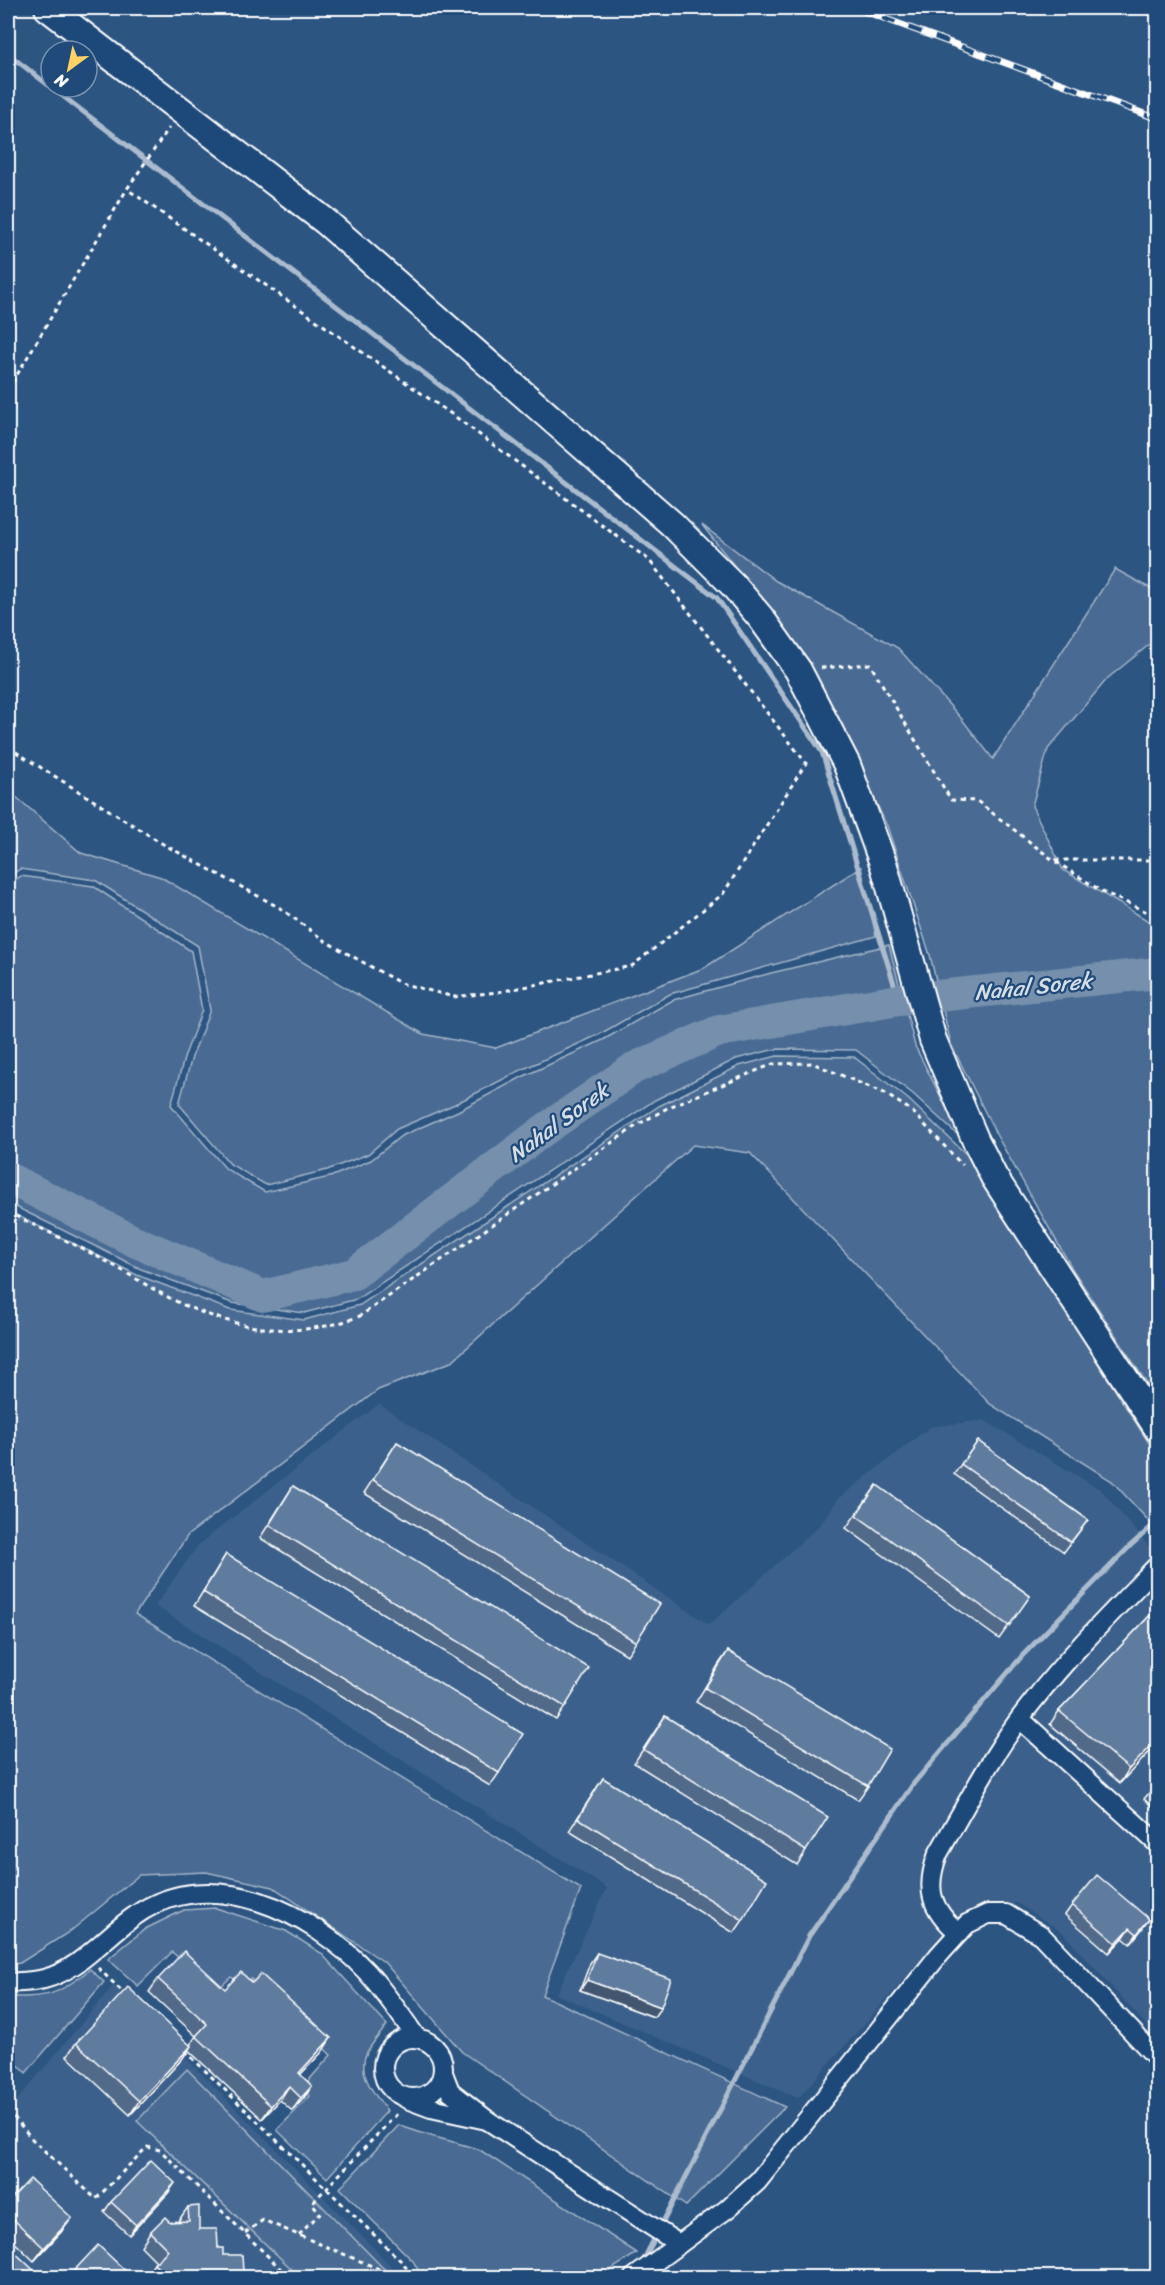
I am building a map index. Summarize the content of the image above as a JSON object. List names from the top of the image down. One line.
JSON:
{"water":["Nahal Sorek"],"north":"bottom left"}
